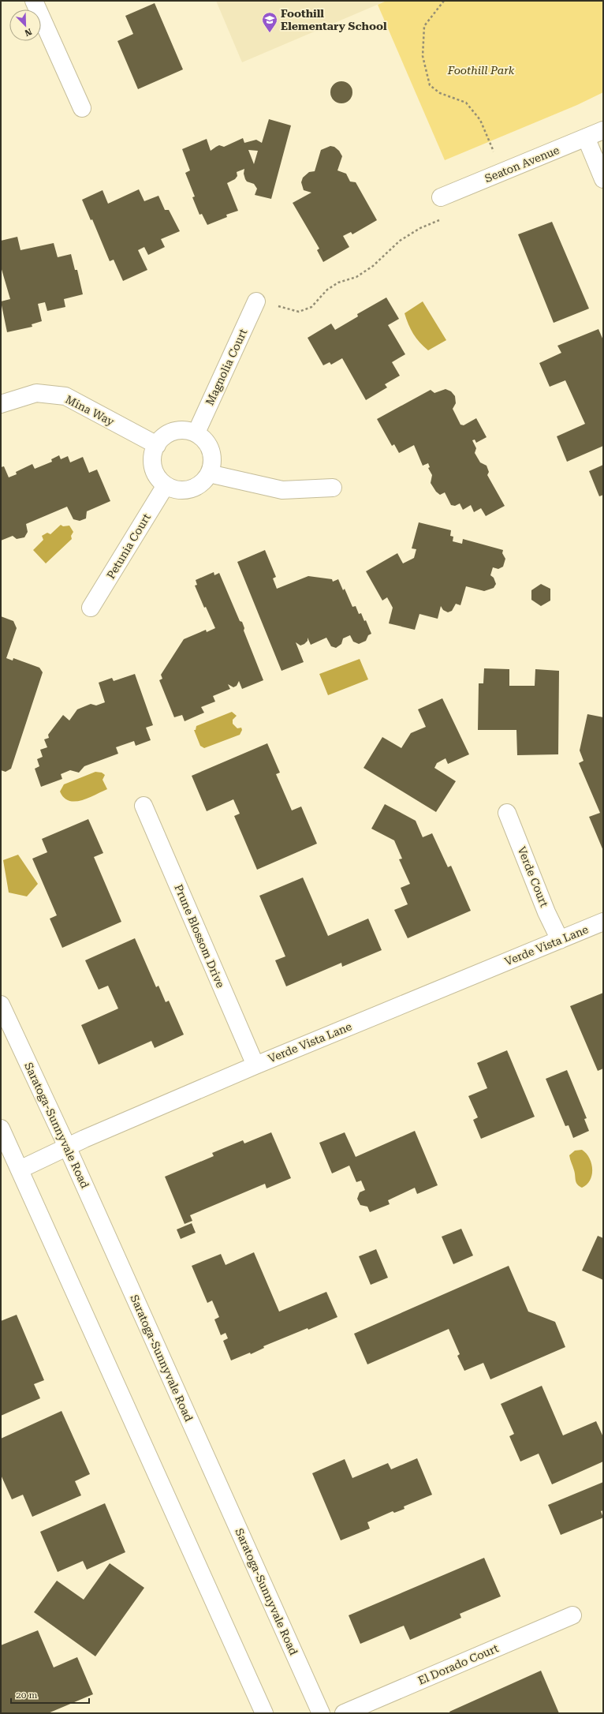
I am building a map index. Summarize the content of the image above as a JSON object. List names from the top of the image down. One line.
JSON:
{"streets":{"street":["Seaton Avenue","Magnolia Court","Mina Way","Petunia Court","Verde Court","Prune Blossom Drive","Verde Vista Lane","Saratoga-Sunnyvale Road","El Dorado Court"]},"crossings":[["Magnolia Court","Mina Way"],["Magnolia Court","Petunia Court"],["Mina Way","Petunia Court"],["Verde Court","Verde Vista Lane"],["Prune Blossom Drive","Verde Vista Lane"],["Verde Vista Lane","Saratoga-Sunnyvale Road"]],"parks":["Foothill Park"],"places":{"school or university":["Foothill Elementary School"]},"scale_bar":"20 m","north":"bottom right"}
